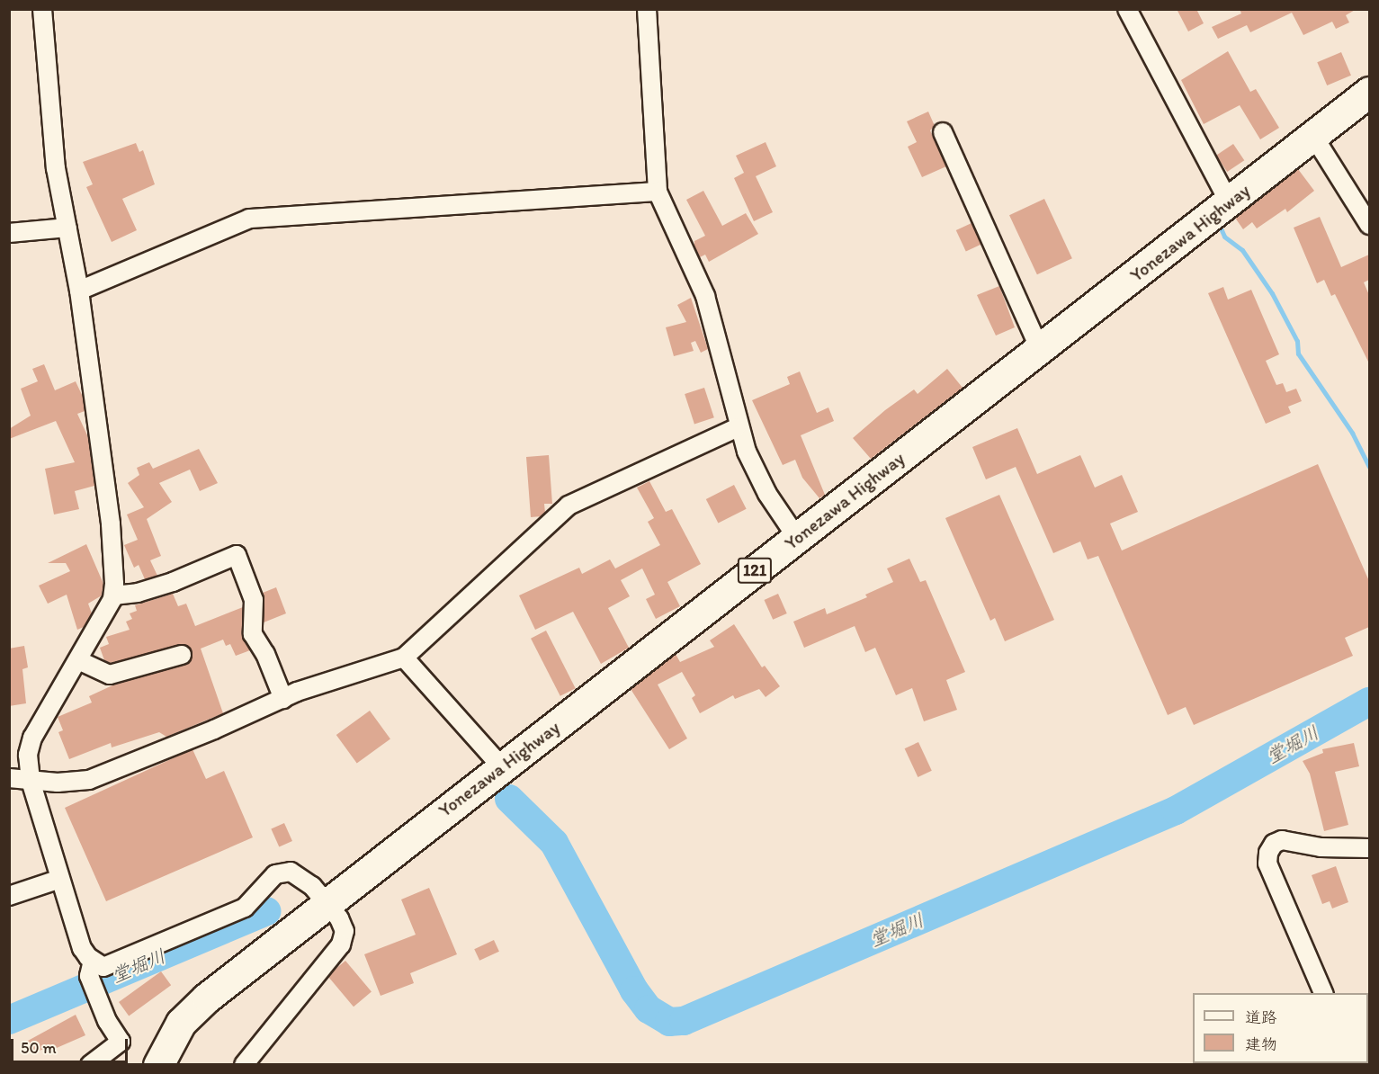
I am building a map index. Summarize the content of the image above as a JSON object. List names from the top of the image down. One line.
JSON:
{"streets":{"highway":["Yonezawa Highway","121"]},"water":["堂堀川"],"legend":["道路","建物"],"scale_bar":"50 m"}
